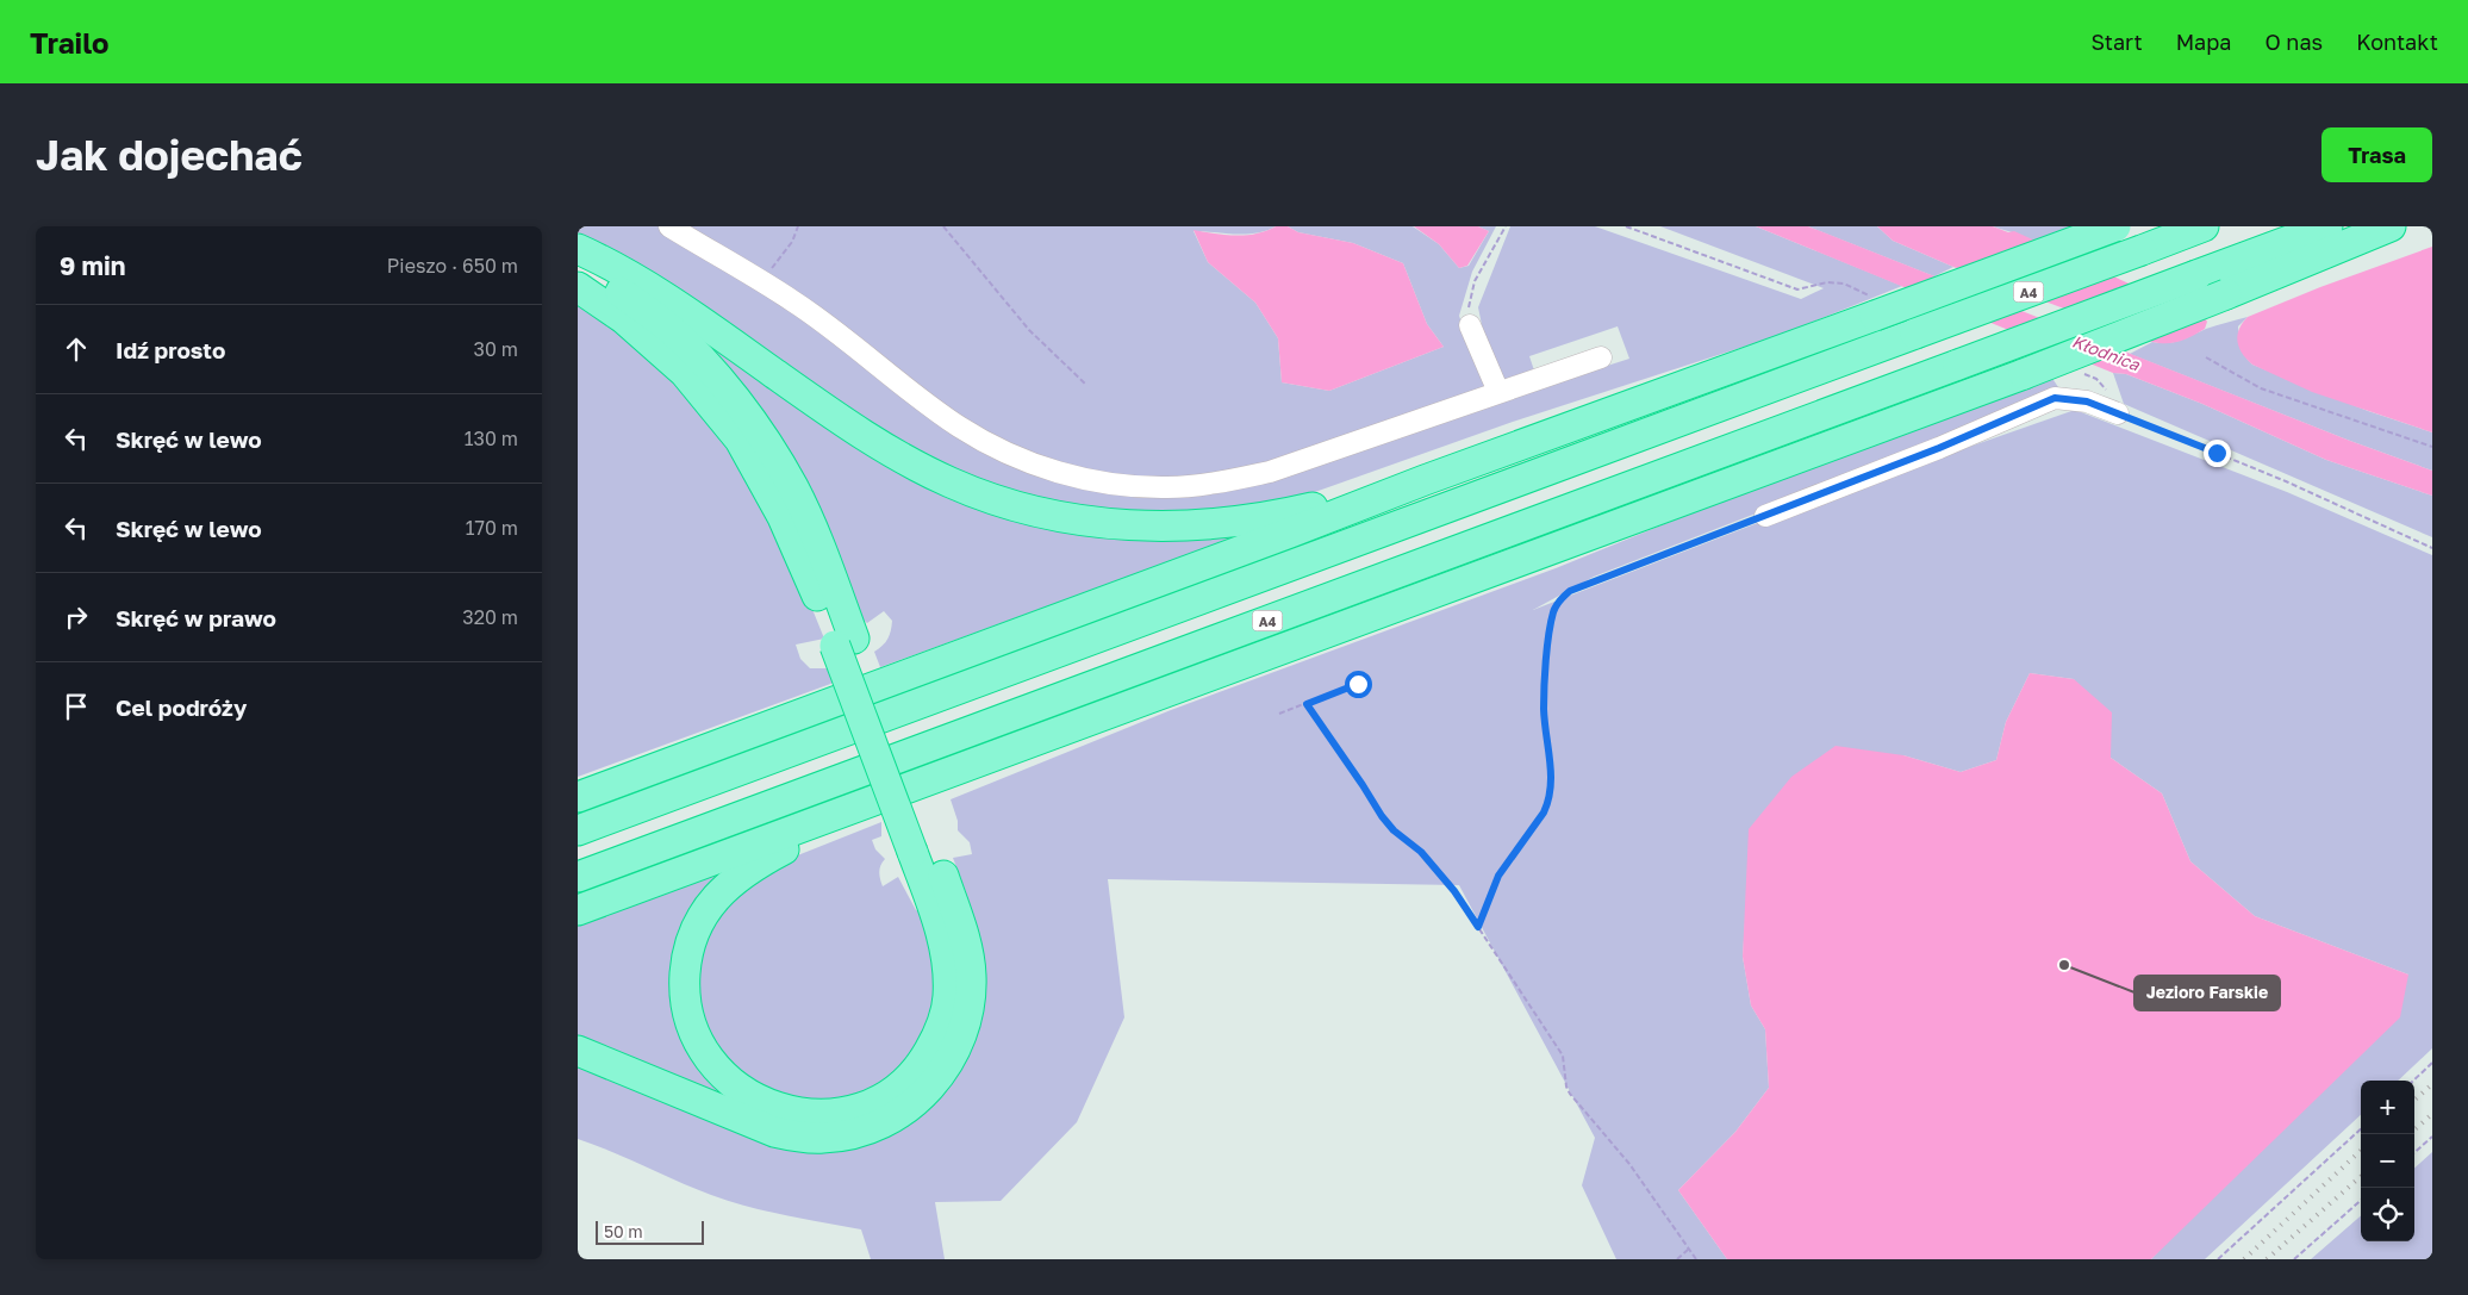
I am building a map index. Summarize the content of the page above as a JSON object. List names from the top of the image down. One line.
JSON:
{"streets":{"highway":["A4"]},"water":["Kłodnica"],"places":["Jezioro Farskie"],"scale_bar":"50 m","page":{"header":"Trailo","nav":["Start","Mapa","O nas","Kontakt"],"buttons":"Trasa","title":"Jak dojechać","heading":["9 min","Pieszo · 650 m"],"list":[["Idź prosto","30 m"],["Skręć w lewo","130 m"],["Skręć w lewo","170 m"],["Skręć w prawo","320 m"],"Cel podróży"],"map_buttons":["+","−"],"scale":"50 m"}}
